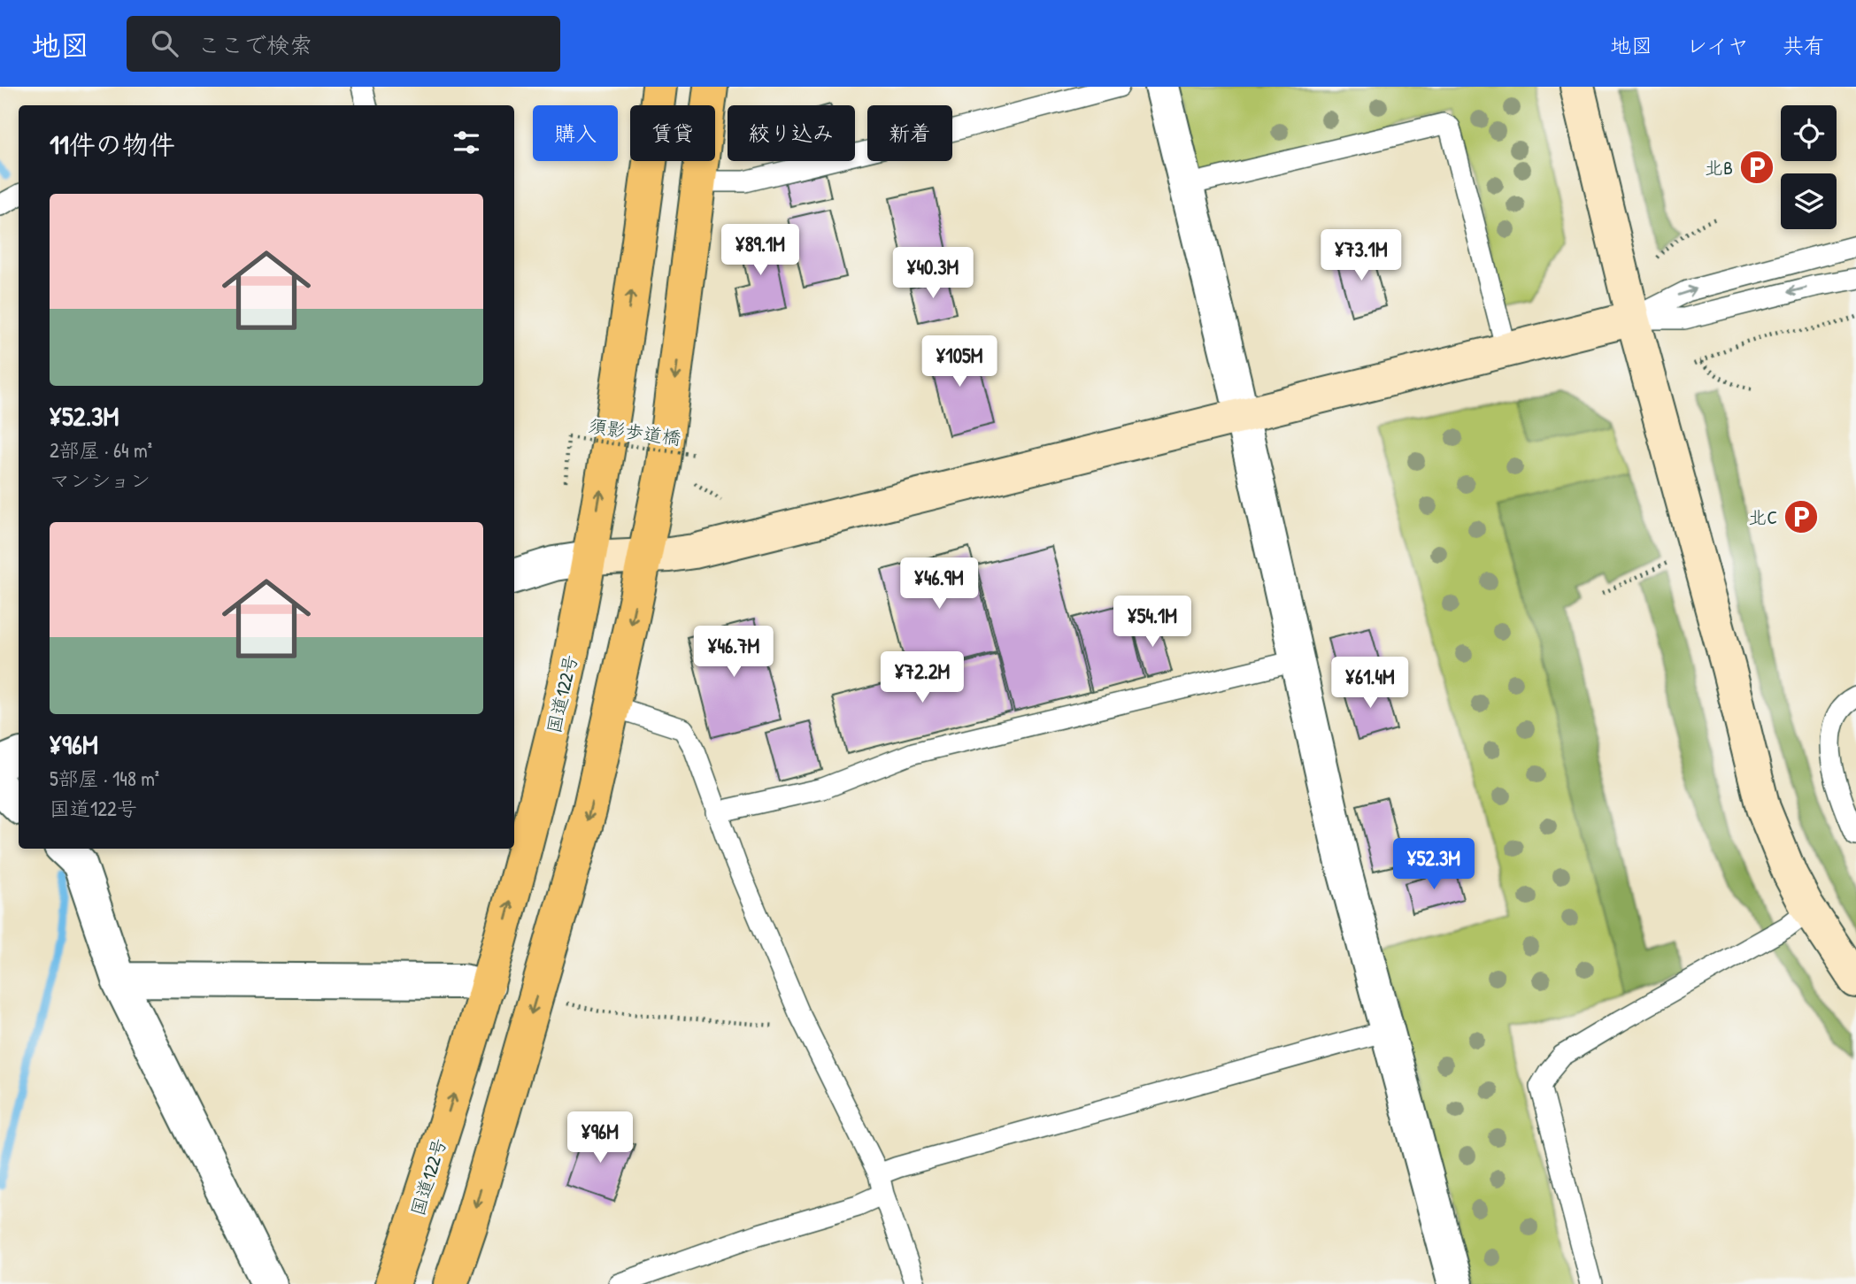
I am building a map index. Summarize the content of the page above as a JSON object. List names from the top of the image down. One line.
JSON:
{"streets":{"highway":["国道122号"],"path":["須影歩道橋"]},"places":{"parking":["北B","北C"]},"page":{"header":"地図","search":"ここで検索","nav":["地図","レイヤ","共有"],"chip":["購入","賃貸","絞り込み","新着"],"heading":"11件の物件","list":[{"name":"¥52.3M","note":"2部屋 · 64 m² · マンション"},{"name":"¥96M","note":"5部屋 · 148 m² · 国道122号"}],"price":["¥89.1M","¥73.1M","¥40.3M","¥105M","¥46.9M","¥54.1M","¥46.7M","¥72.2M","¥61.4M","¥52.3M","¥96M"]}}
